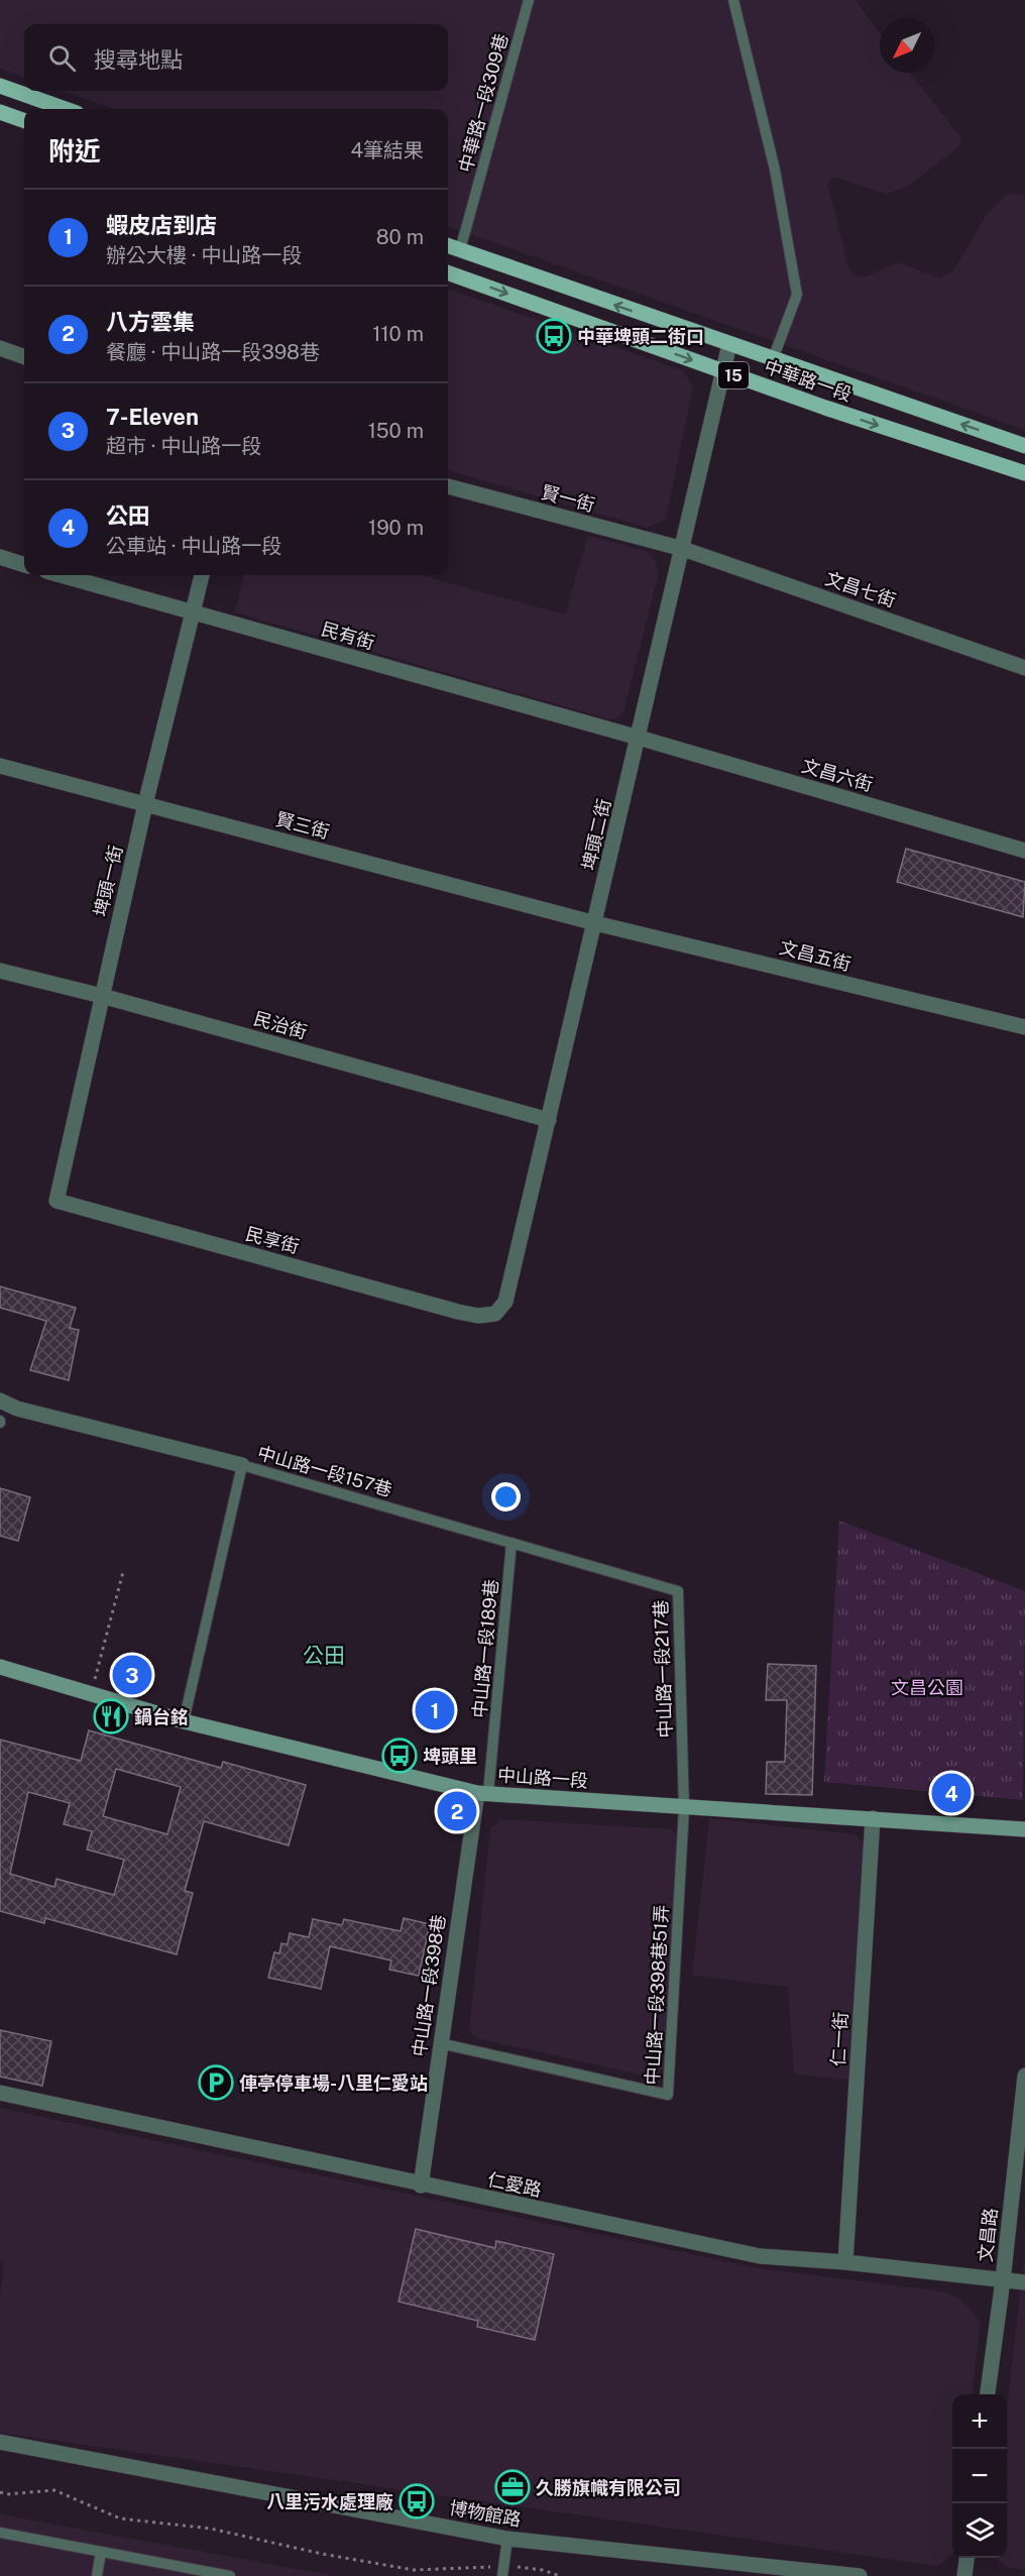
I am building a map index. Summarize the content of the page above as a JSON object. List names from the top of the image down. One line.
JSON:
{"streets":{"main road":["15","中華路一段","中山路一段"],"street":["賢一街","文昌七街","民有街","文昌六街","賢三街","埤頭二街","埤頭一街","文昌五街","民治街","民享街","中山路一段398巷","仁一街","仁愛路","文昌路","博物館路"],"lane":["中華路一段309巷","中山路一段157巷","中山路一段189巷","中山路一段217巷","中山路一段398巷51弄"]},"crossings":[["中華路一段309巷","中華路一段"],["中華路一段","埤頭二街"],["賢一街","文昌七街"],["賢一街","埤頭二街"],["文昌七街","埤頭二街"],["民有街","文昌六街"],["民有街","埤頭二街"],["民有街","埤頭一街"],["文昌六街","埤頭二街"],["賢三街","埤頭二街"],["賢三街","埤頭一街"],["賢三街","文昌五街"],["埤頭二街","文昌五街"],["埤頭二街","民治街"],["埤頭二街","民享街"],["埤頭一街","民治街"],["埤頭一街","民享街"],["中山路一段157巷","中山路一段189巷"],["中山路一段157巷","中山路一段217巷"],["中山路一段157巷","中山路一段"],["中山路一段189巷","中山路一段217巷"],["中山路一段189巷","中山路一段"],["中山路一段189巷","中山路一段398巷"],["中山路一段217巷","中山路一段"],["中山路一段217巷","中山路一段398巷51弄"],["中山路一段","中山路一段398巷"],["中山路一段","中山路一段398巷51弄"],["中山路一段","仁一街"],["中山路一段398巷","中山路一段398巷51弄"],["中山路一段398巷","仁愛路"],["仁一街","仁愛路"],["仁愛路","文昌路"]],"districts":["公田"],"parks":["文昌公園"],"places":{"bus stop":["中華埤頭二街口","埤頭里","八里污水處理廠"],"restaurant":["鍋台銘"],"parking":["俥亭停車場-八里仁愛站"],"office":["久勝旗幟有限公司"]},"north":"bottom left","page":{"search":"搜尋地點","heading":["附近","4筆結果"],"list":[{"mark":"1","name":"蝦皮店到店","note":"辦公大樓 · 中山路一段","value":"80 m"},{"mark":"2","name":"八方雲集","note":"餐廳 · 中山路一段398巷","value":"110 m"},{"mark":"3","name":"7-Eleven","note":"超市 · 中山路一段","value":"150 m"},{"mark":"4","name":"公田","note":"公車站 · 中山路一段","value":"190 m"}],"pins":["3","1","4","2"],"map_buttons":["+","−"]}}
